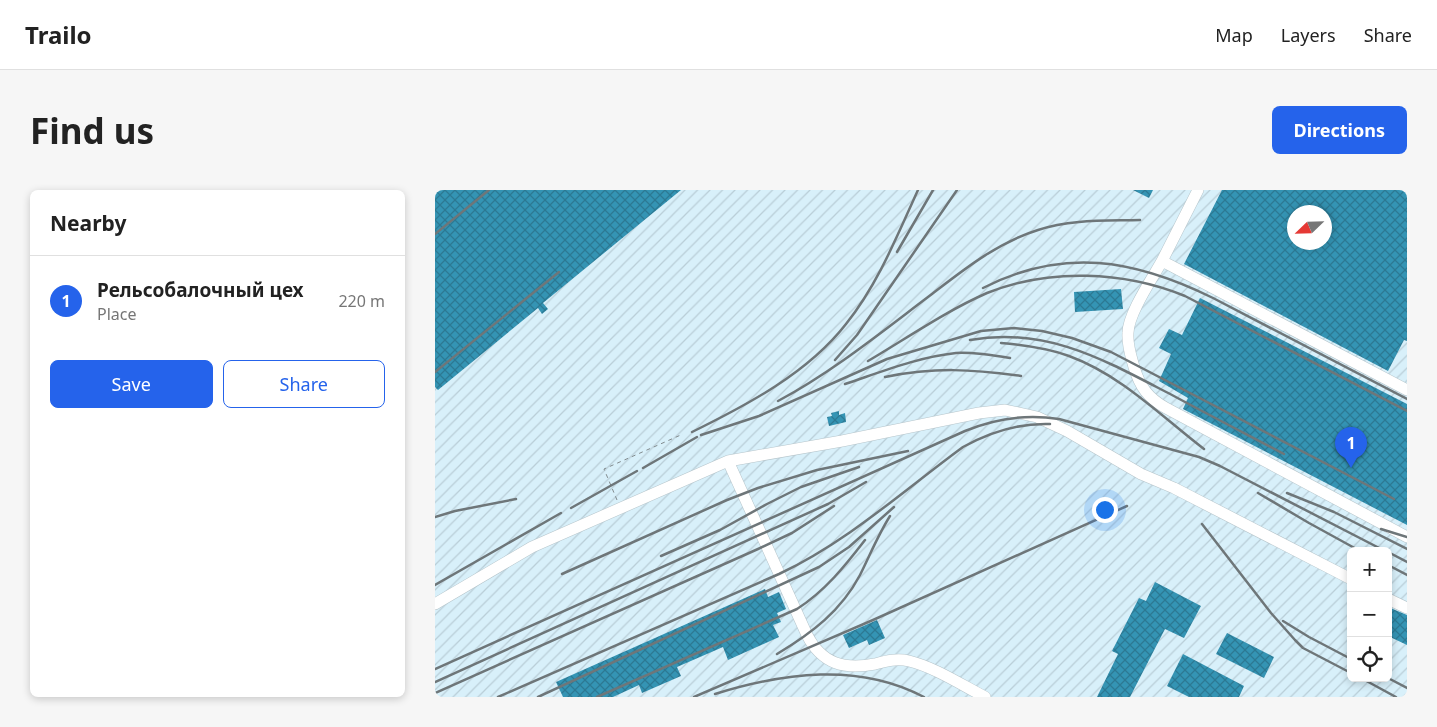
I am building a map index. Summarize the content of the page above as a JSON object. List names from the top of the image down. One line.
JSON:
{"north":"bottom left","page":{"header":"Trailo","nav":["Map","Layers","Share"],"buttons":["Directions",["Save","Share"]],"title":"Find us","heading":"Nearby","list":[{"mark":"1","name":"Рельсобалочный цех","note":"Place","value":"220 m"}],"pins":"1","map_buttons":["+","−"]}}
